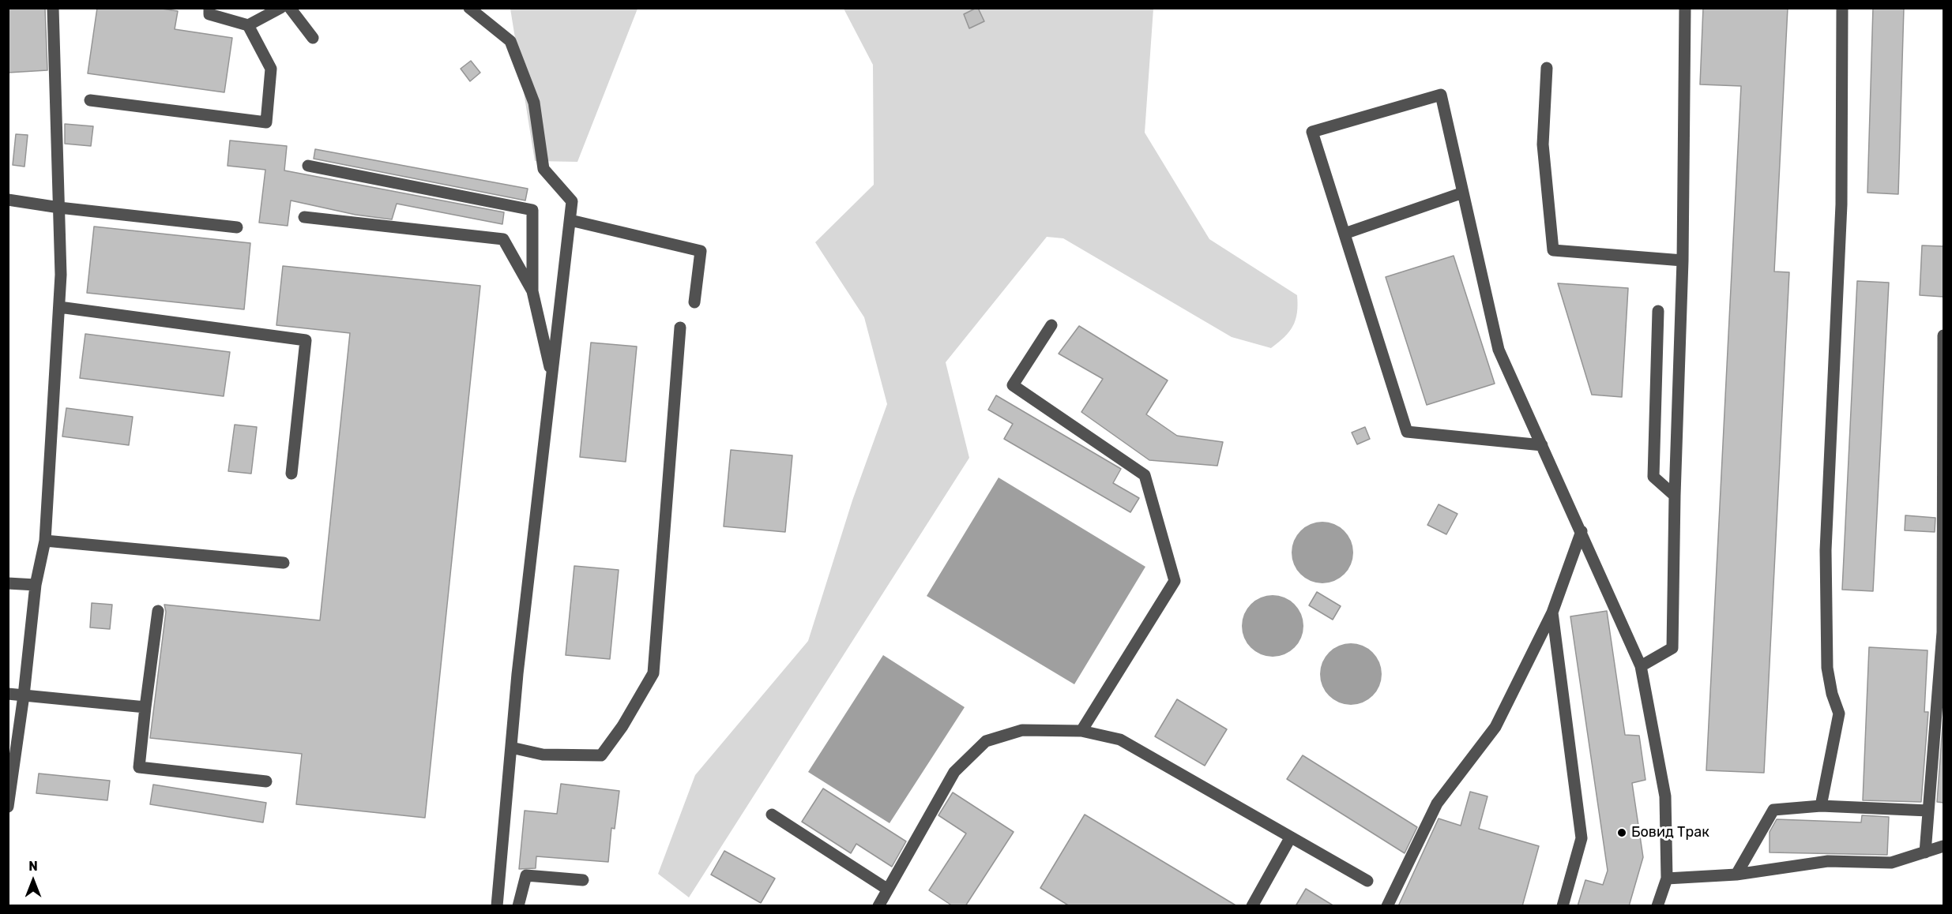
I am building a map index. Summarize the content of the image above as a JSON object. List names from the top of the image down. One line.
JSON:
{"places":["Бовид Трак"],"north":"top"}
